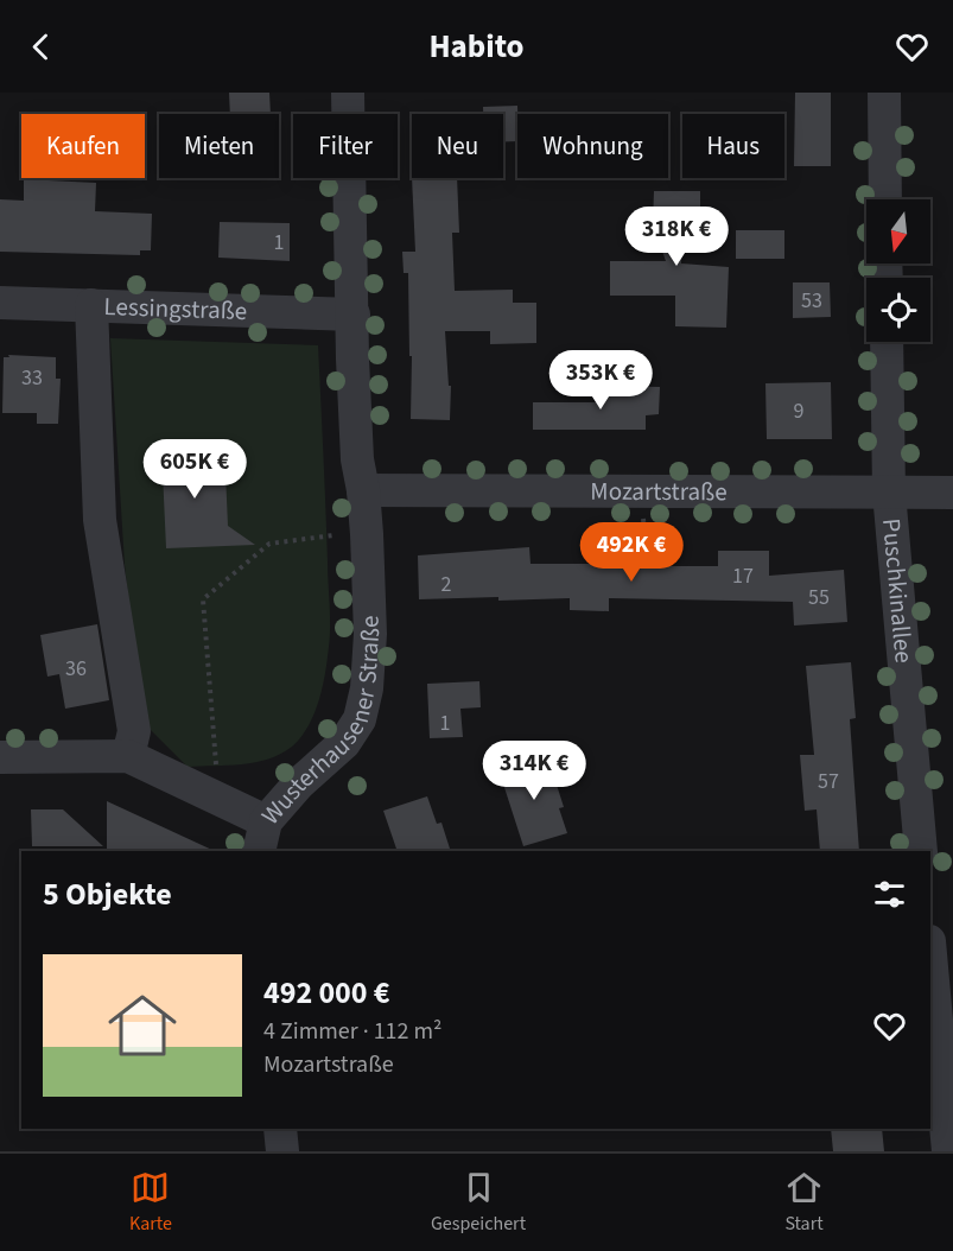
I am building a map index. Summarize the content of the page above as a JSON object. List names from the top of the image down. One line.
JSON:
{"streets":{"street":["Lessingstraße","Mozartstraße","Puschkinallee","Wusterhausener Straße"]},"crossings":[["Lessingstraße","Wusterhausener Straße"],["Mozartstraße","Puschkinallee"],["Mozartstraße","Wusterhausener Straße"]],"house_numbers":["1","53","33","9","17","2","55","36","1","57"],"north":"bottom","page":{"header":"Habito","chip":["Kaufen","Mieten","Filter","Neu","Wohnung","Haus"],"price":["318K €","353K €","605K €","492K €","314K €"],"heading":"5 Objekte","list":[{"name":"492 000 €","note":"4 Zimmer · 112 m² · Mozartstraße"}],"tabs":["Karte","Gespeichert","Start"]}}
